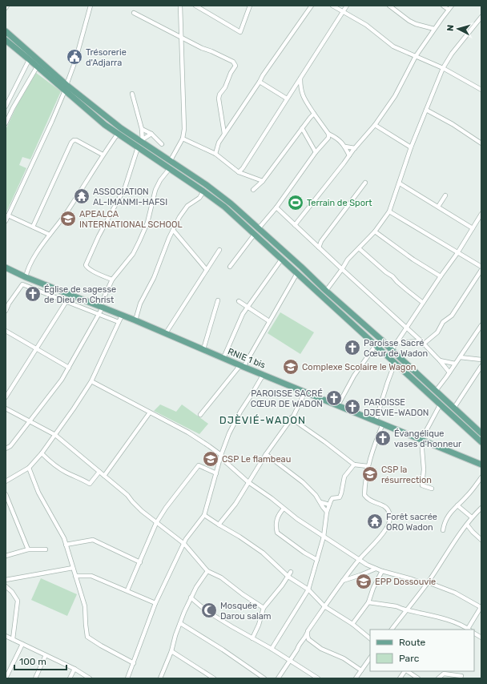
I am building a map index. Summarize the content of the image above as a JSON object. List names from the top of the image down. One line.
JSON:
{"streets":{"main road":["RNIE 1 bis"]},"districts":["DJÈVIÉ-WADON"],"places":{"public building":["Trésorerie d'Adjarra"],"temple":["ASSOCIATION AL-IMANMI-HAFSI","Forêt sacrée ORO Wadon"],"sports":["Terrain de Sport"],"school or university":["APEALCA INTERNATIONAL SCHOOL","Complexe Scolaire le Wagon","CSP Le flambeau","CSP la résurrection","EPP Dossouvie"],"church":["Église de sagesse de Dieu en Christ","Paroisse Sacré Cœur de Wadon","PAROISSE SACRÉ CŒUR DE WADON","PAROISSE DJEVIE-WADON","Évangélique vases d'honneur"],"mosque":["Mosquée Darou salam"]},"legend":["Route","Parc"],"scale_bar":"100 m","north":"left"}
